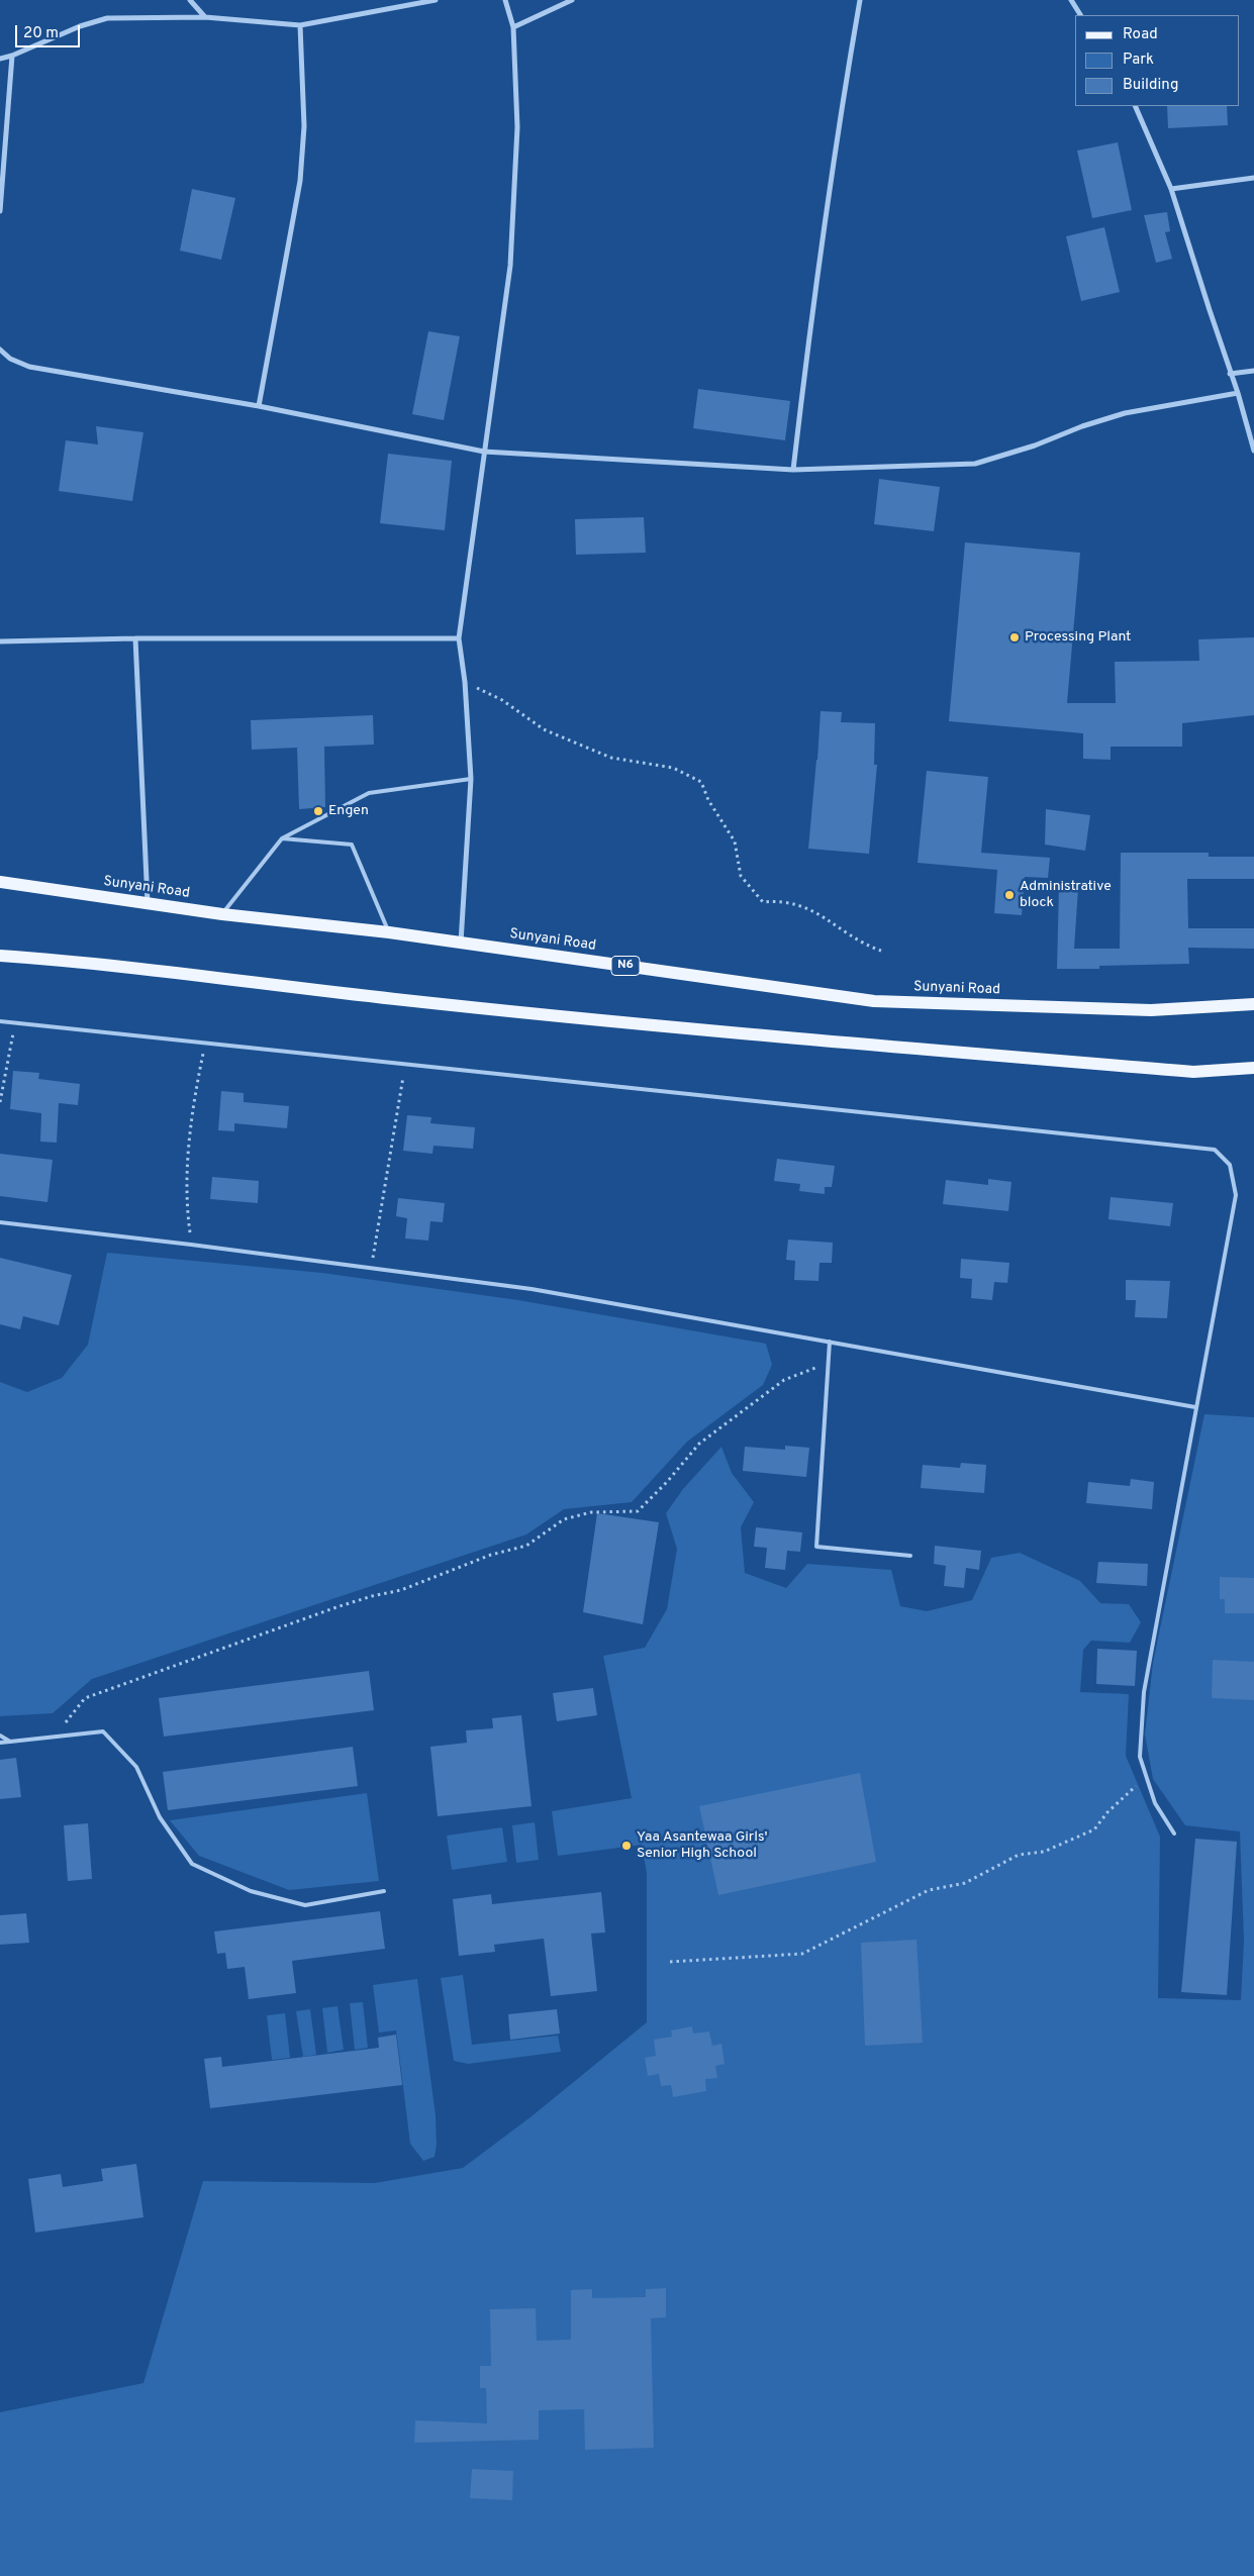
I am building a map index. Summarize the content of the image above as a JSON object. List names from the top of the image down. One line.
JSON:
{"streets":{"main road":["Sunyani Road","N6"]},"places":["Processing Plant","Engen","Administrative block","Yaa Asantewaa Girls' Senior High School"],"legend":["Road","Park","Building"],"scale_bar":"20 m"}
